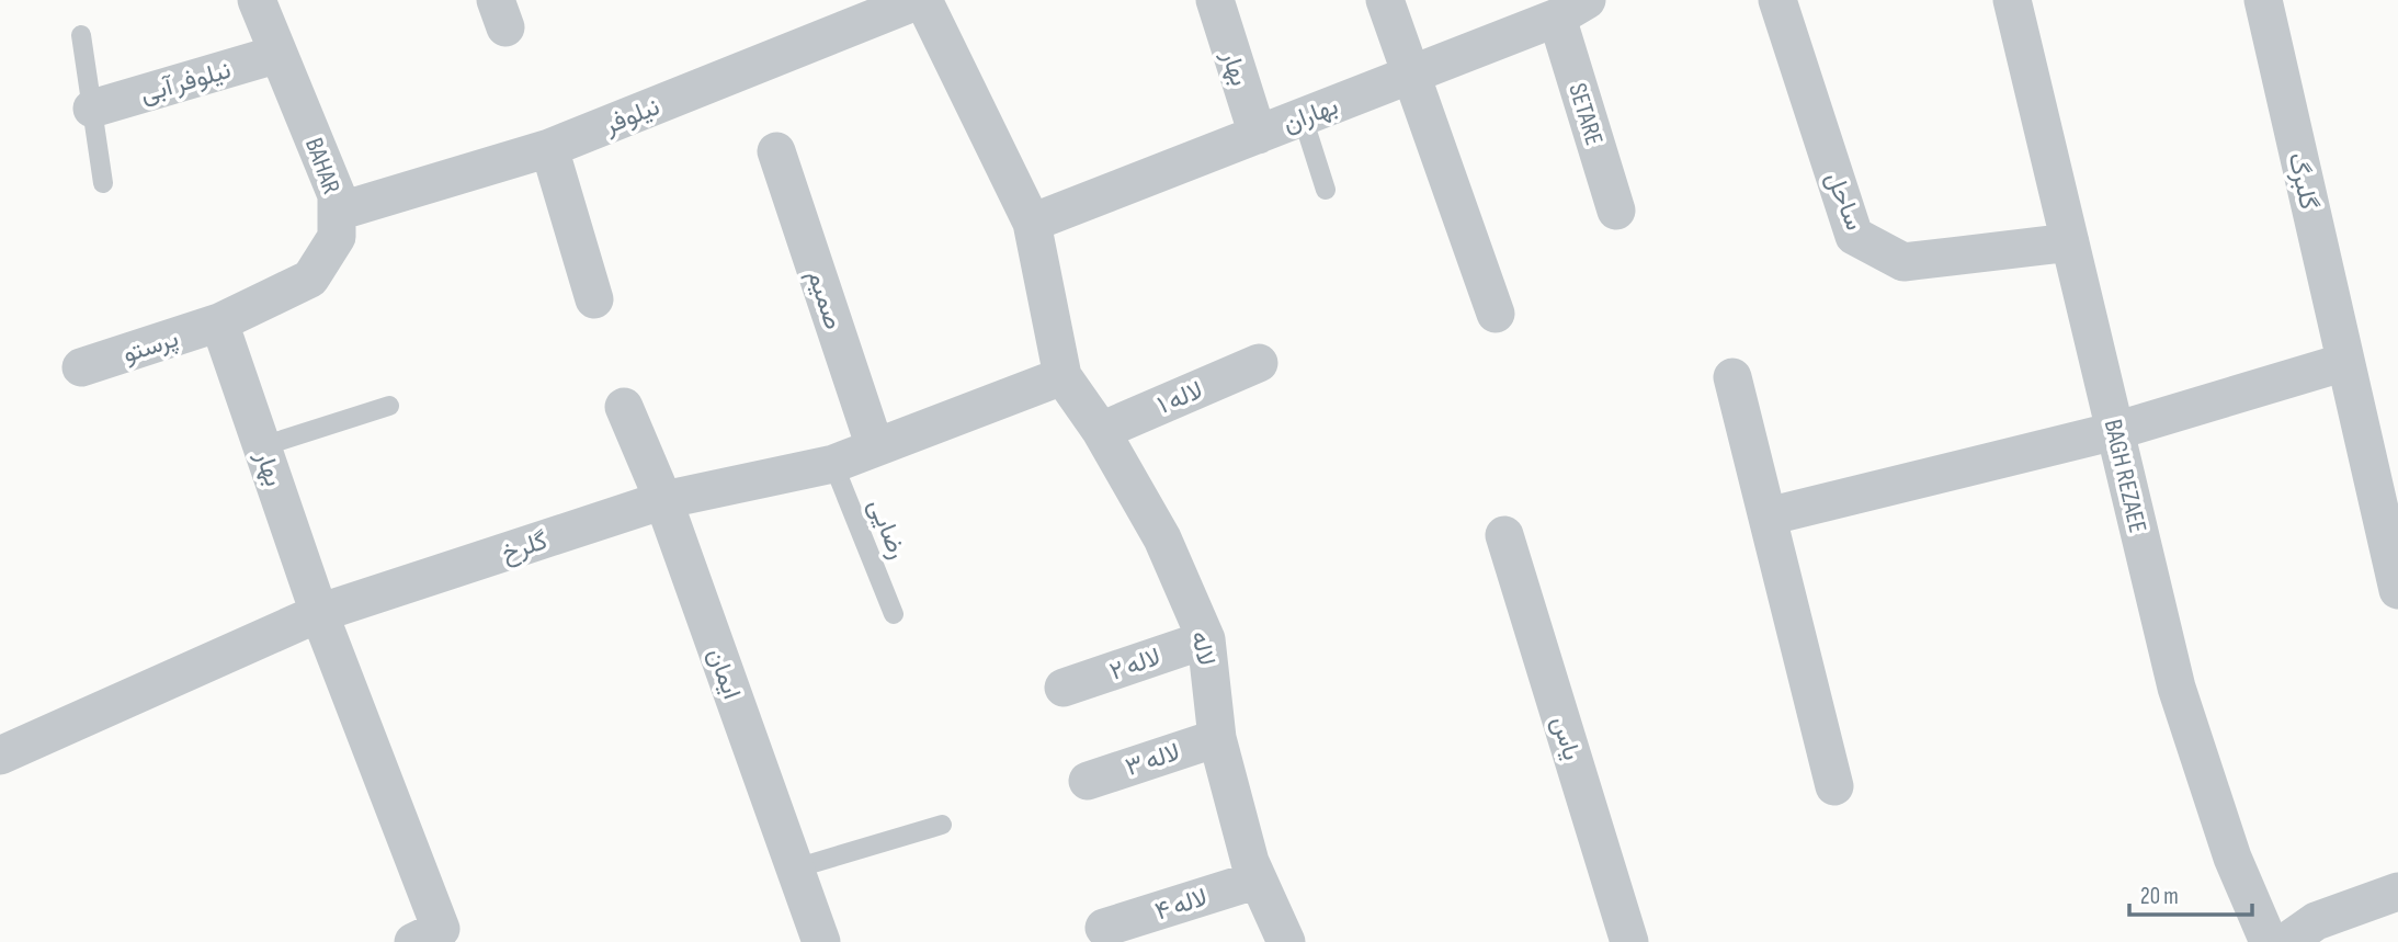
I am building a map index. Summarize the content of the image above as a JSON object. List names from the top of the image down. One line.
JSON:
{"streets":{"street":["بهار","نیلوفر آبی","بهاران","SETARE","نیلوفر","BAHAR","گلبرگ","ساحل","صمیم","پرستو","لاله ۱","BAGH REZAEE","گلرخ","لاله","لاله ۲","ایمان","یاس","لاله ۳","لاله ۴"],"lane":["رضایی"]},"crossings":[["بهار","بهاران"],["بهار","BAHAR"],["بهار","پرستو"],["بهار","گلرخ"],["نیلوفر آبی","BAHAR"],["بهاران","SETARE"],["بهاران","نیلوفر"],["نیلوفر","BAHAR"],["نیلوفر","گلرخ"],["نیلوفر","لاله"],["BAHAR","پرستو"],["ساحل","BAGH REZAEE"],["صمیم","گلرخ"],["لاله ۱","لاله"],["رضایی","گلرخ"],["گلرخ","لاله"],["گلرخ","ایمان"],["لاله","لاله ۲"],["لاله","لاله ۳"],["لاله","لاله ۴"]],"scale_bar":"20 m"}
